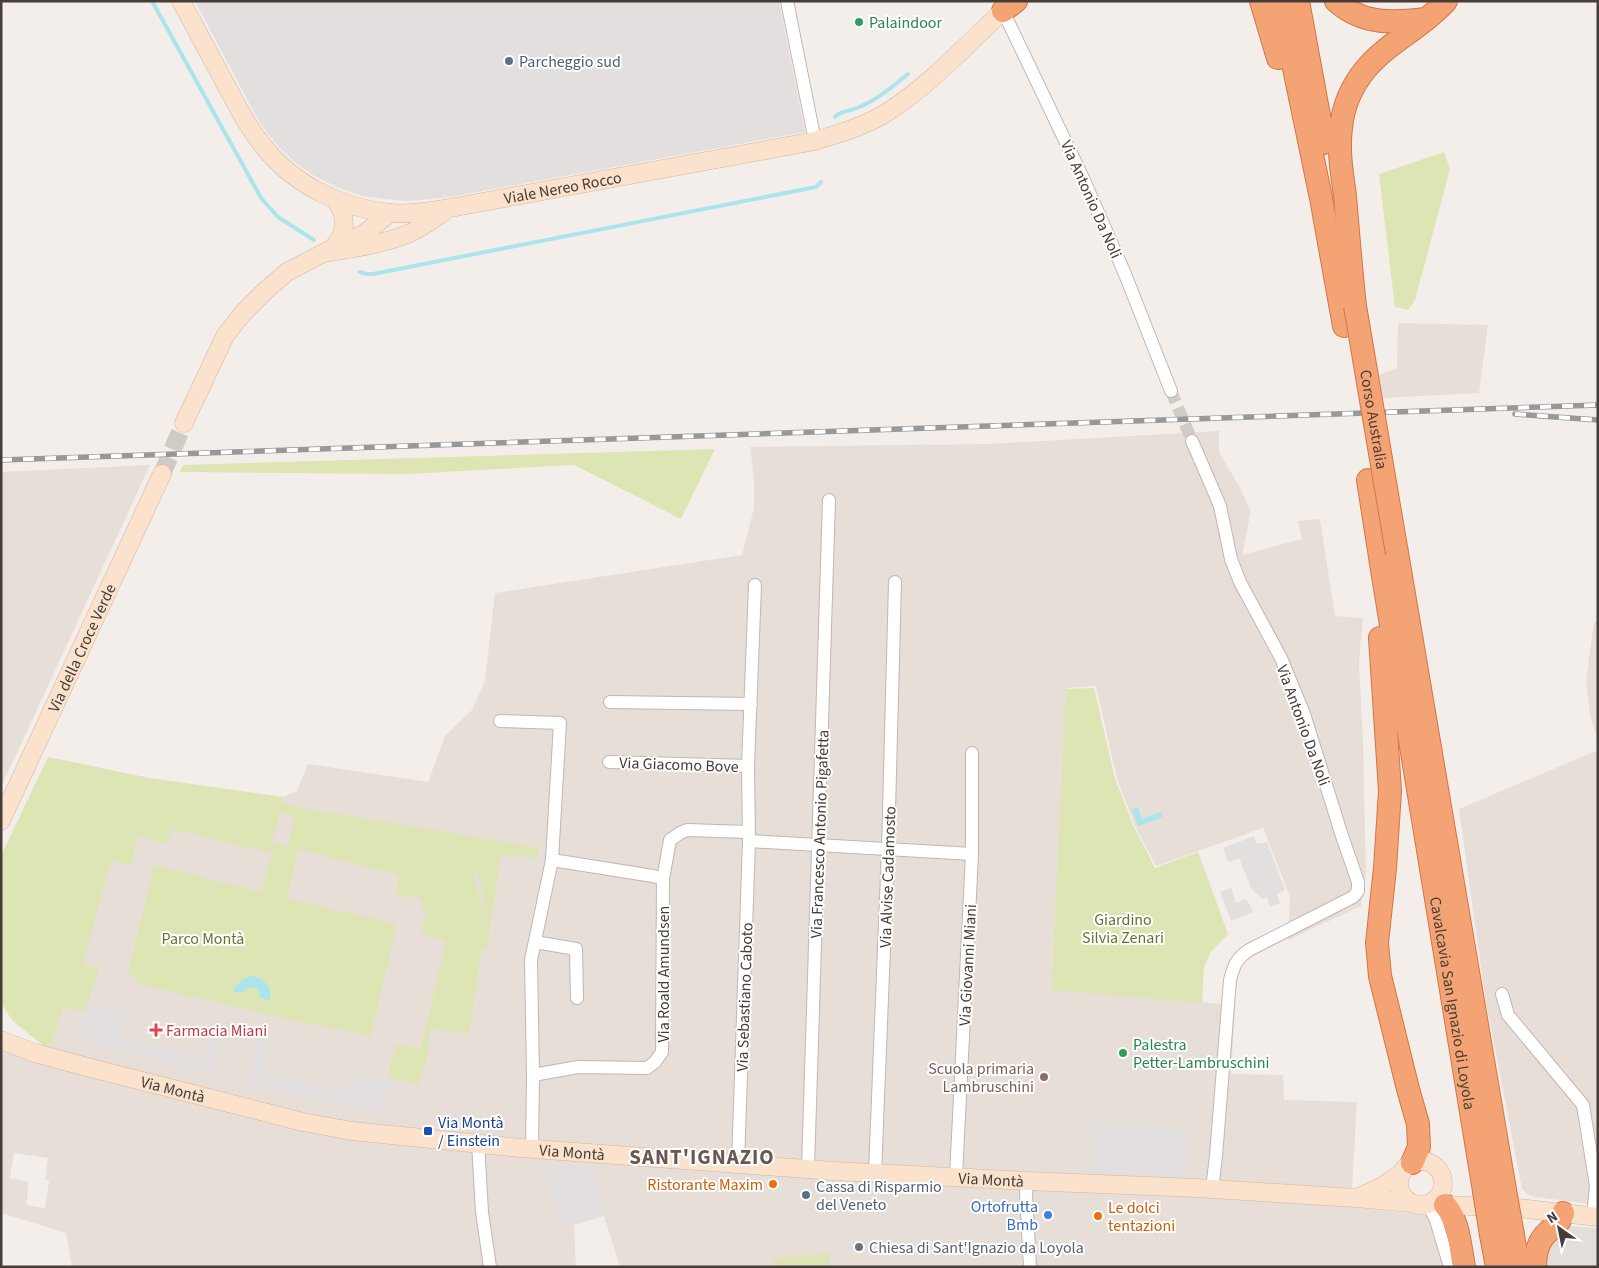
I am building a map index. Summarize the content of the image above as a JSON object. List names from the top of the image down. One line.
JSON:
{"streets":{"highway":["Corso Australia","Cavalcavia San Ignazio di Loyola"],"street":["Viale Nereo Rocco","Via Antonio Da Noli","Via della Croce Verde","Via Giacomo Bove","Via Francesco Antonio Pigafetta","Via Alvise Cadamosto","Via Giovanni Miani","Via Roald Amundsen","Via Sebastiano Caboto","Via Montà"]},"crossings":[["Viale Nereo Rocco","Via Antonio Da Noli"],["Via Antonio Da Noli","Via Montà"],["Corso Australia","Cavalcavia San Ignazio di Loyola"],["Via Giacomo Bove","Via Sebastiano Caboto"],["Via Francesco Antonio Pigafetta","Via Montà"],["Via Alvise Cadamosto","Via Montà"],["Via Giovanni Miani","Via Montà"],["Via Roald Amundsen","Via Sebastiano Caboto"],["Via Sebastiano Caboto","Via Montà"],["Cavalcavia San Ignazio di Loyola","Via Montà"]],"districts":["SANT'IGNAZIO"],"parks":["Giardino Silvia Zenari","Parco Montà"],"places":{"other":["Palaindoor","Parcheggio sud","Palestra Petter-Lambruschini","Scuola primaria Lambruschini","Ristorante Maxim","Cassa di Risparmio del Veneto","Ortofrutta Bmb","Le dolci tentazioni","Chiesa di Sant'Ignazio da Loyola"],"health":["Farmacia Miani"],"transit":["Via Montà / Einstein"]},"north":"top left"}
